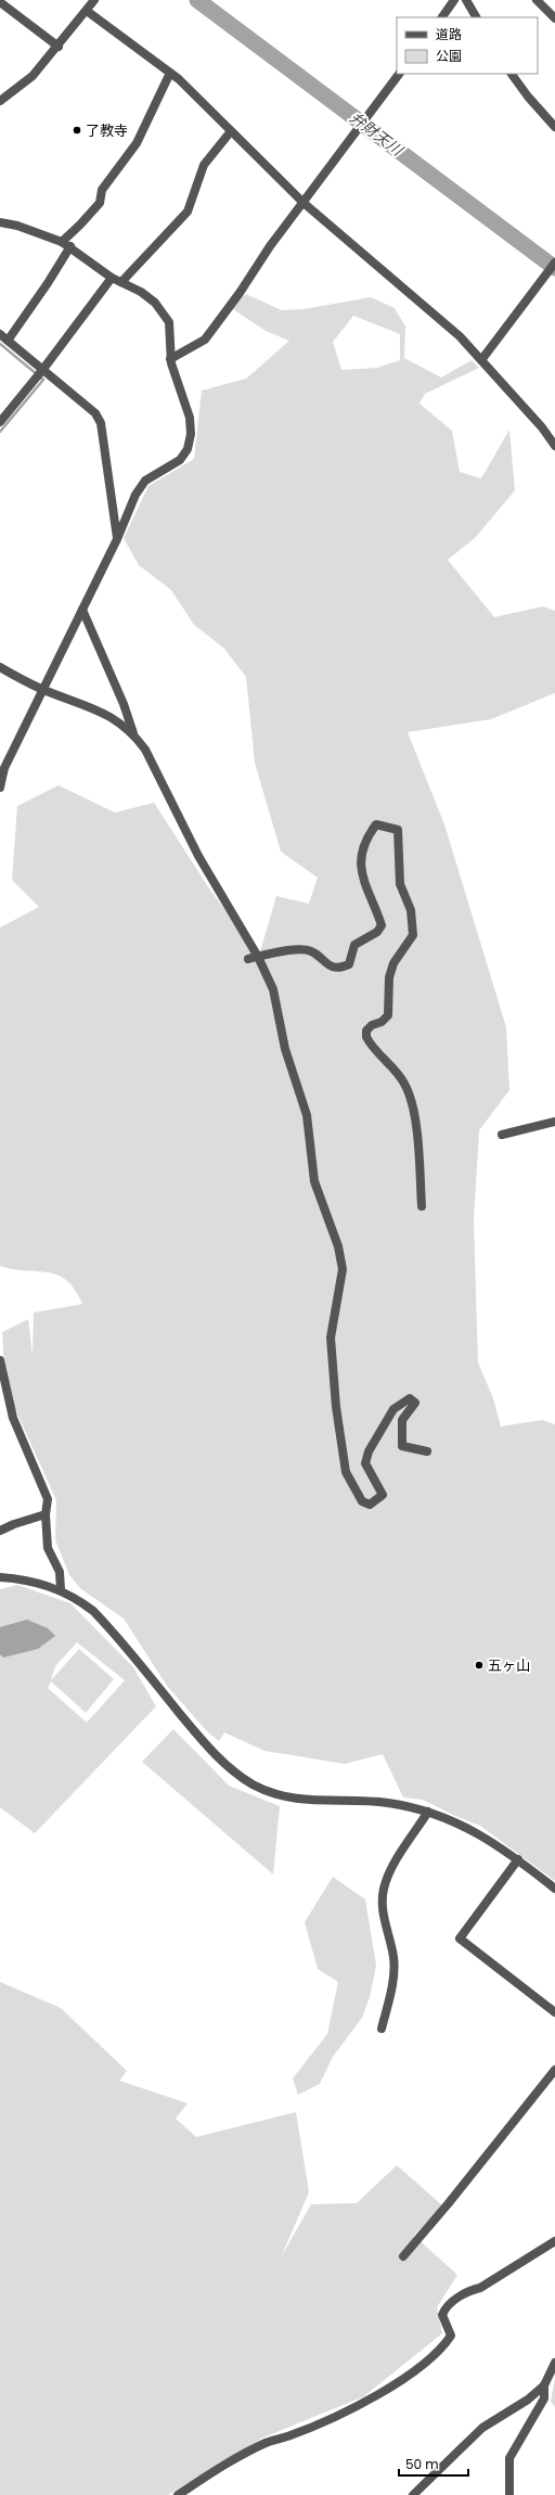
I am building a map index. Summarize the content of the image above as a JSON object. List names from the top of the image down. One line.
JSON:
{"water":["弁財天川"],"places":["了教寺","五ヶ山"],"legend":["道路","公園"],"scale_bar":"50 m"}
